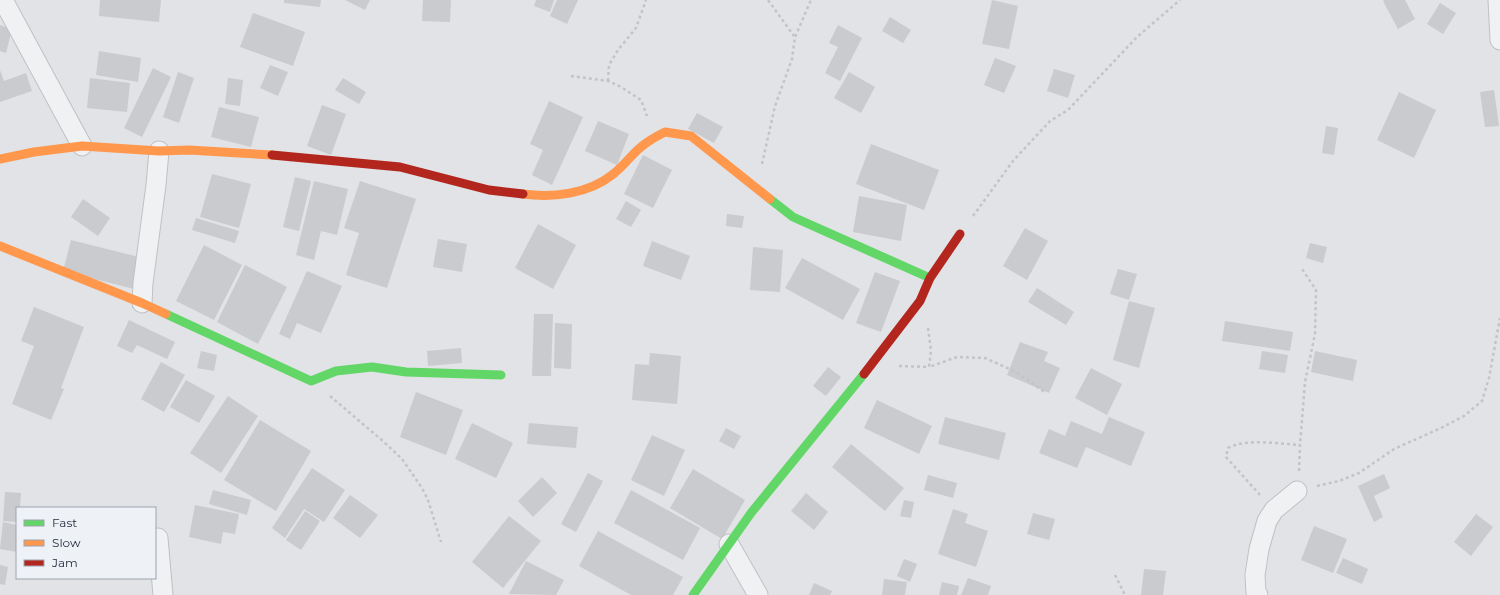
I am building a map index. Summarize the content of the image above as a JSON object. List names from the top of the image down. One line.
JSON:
{"legend":["Fast","Slow","Jam"]}
